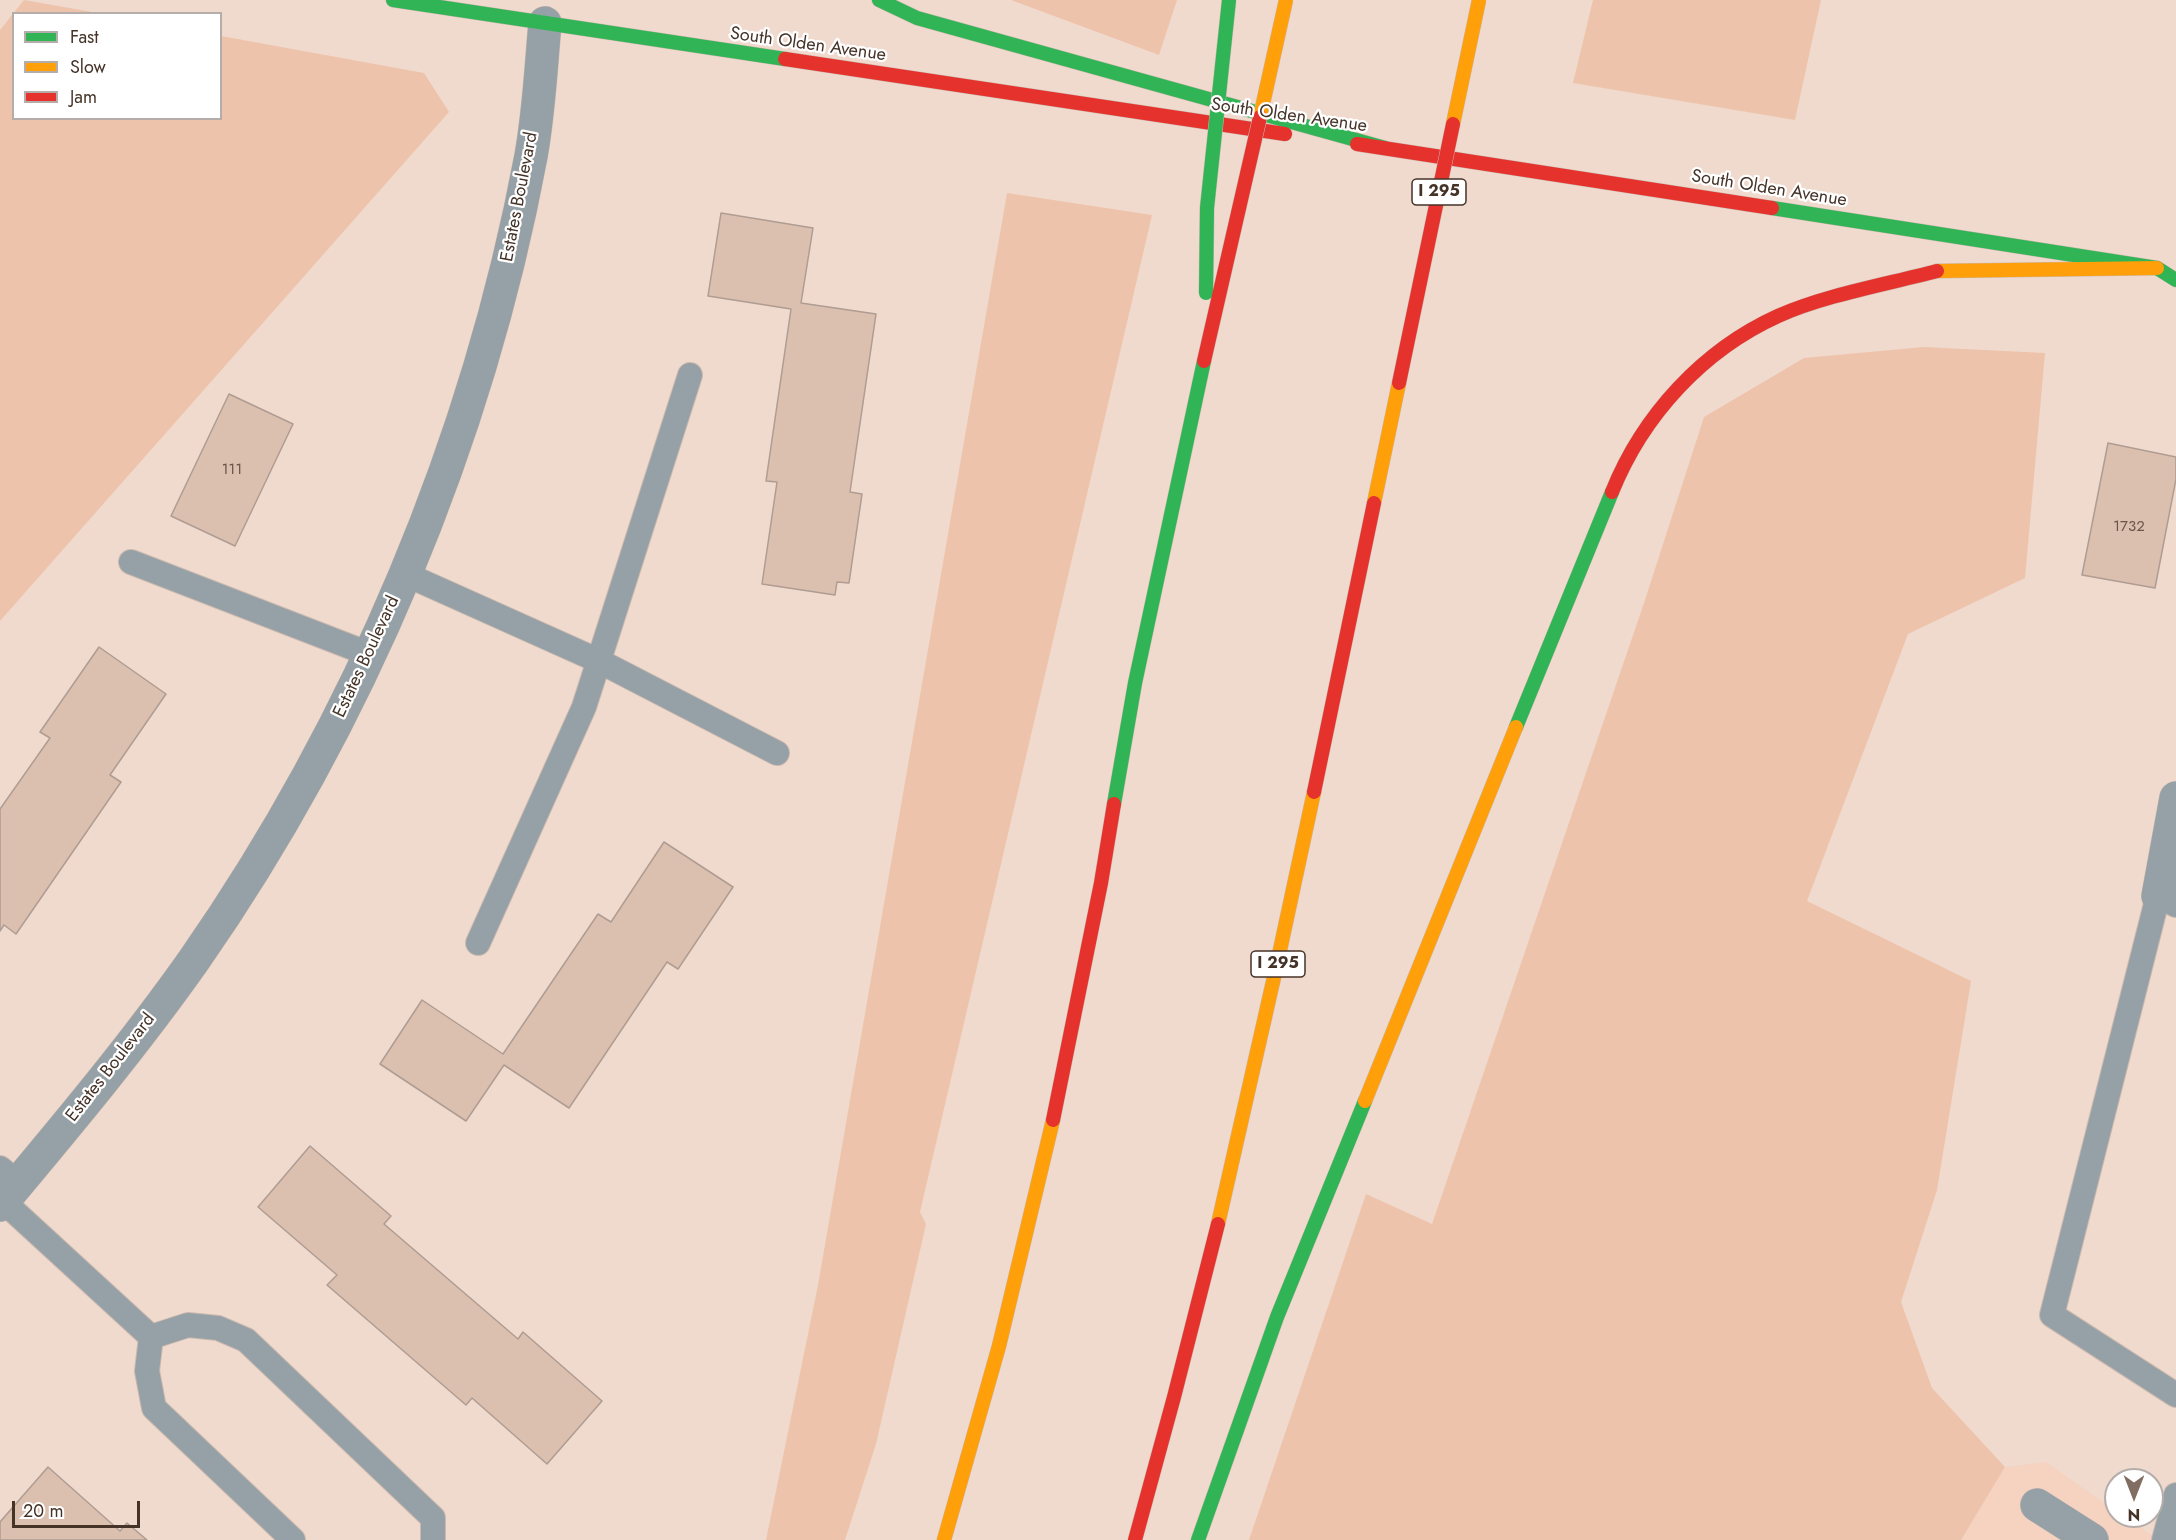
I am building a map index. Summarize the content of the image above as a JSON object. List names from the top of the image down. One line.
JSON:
{"streets":{"main road":["South Olden Avenue","I 295"],"street":["Estates Boulevard"]},"crossings":[["South Olden Avenue","Estates Boulevard"]],"house_numbers":["111","1732"],"legend":["Fast","Slow","Jam"],"scale_bar":"20 m","north":"bottom"}
